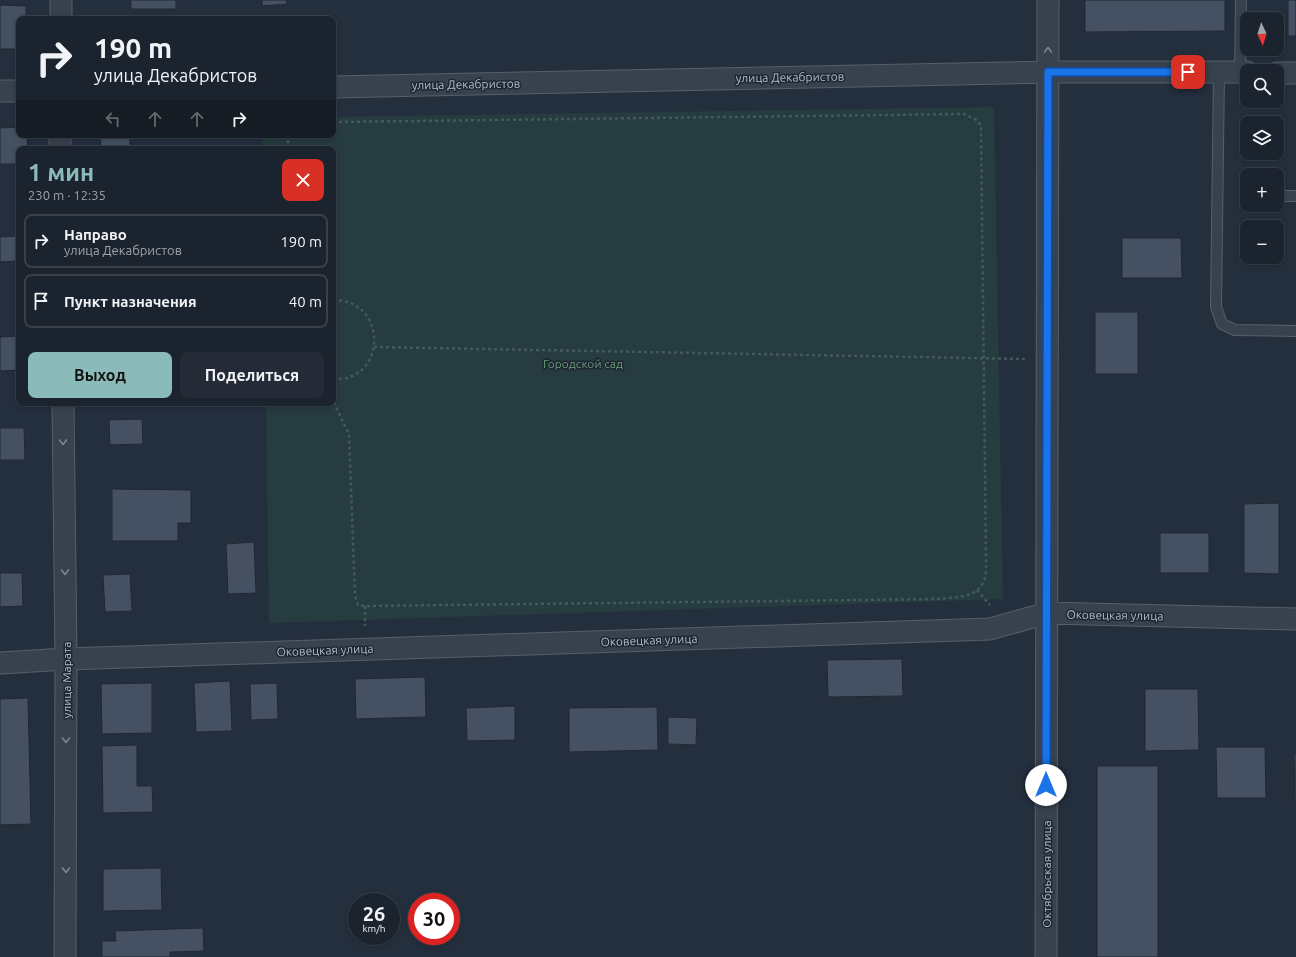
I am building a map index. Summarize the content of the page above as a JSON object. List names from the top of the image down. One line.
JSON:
{"streets":{"street":["улица Декабристов","Оковецкая улица","улица Марата","Октябрьская улица"]},"crossings":[["улица Декабристов","Октябрьская улица"],["Оковецкая улица","улица Марата"],["Оковецкая улица","Октябрьская улица"]],"one_way":["улица Марата"],"parks":["Городской сад"],"north":"bottom","page":{"map_buttons":["+","−"],"turn":["190 m","улица Декабристов"],"heading":["1 мин","230 m · 12:35"],"list":[{"name":"Направо","note":"улица Декабристов","value":"190 m"},{"name":"Пункт назначения","value":"40 m"}],"buttons":["Выход","Поделиться"],"speed":"26 km/h","limit":"30"}}
